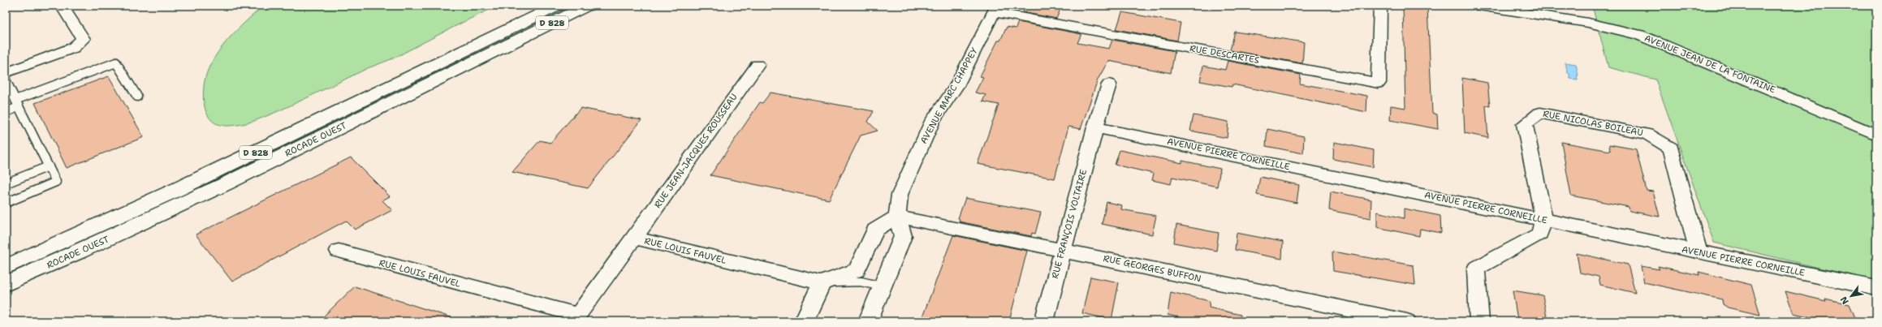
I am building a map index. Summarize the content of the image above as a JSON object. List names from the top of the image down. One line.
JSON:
{"streets":{"main road":["D 828","ROCADE OUEST"],"street":["RUE DESCARTES","AVENUE JEAN DE LA FONTAINE","AVENUE MARC CHAPPEY","RUE NICOLAS BOILEAU","RUE JEAN-JACQUES ROUSSEAU","AVENUE PIERRE CORNEILLE","RUE FRANÇOIS VOLTAIRE","RUE LOUIS FAUVEL","RUE GEORGES BUFFON"]},"crossings":[["RUE DESCARTES","AVENUE MARC CHAPPEY"],["AVENUE MARC CHAPPEY","RUE LOUIS FAUVEL"],["AVENUE MARC CHAPPEY","RUE GEORGES BUFFON"],["RUE NICOLAS BOILEAU","AVENUE PIERRE CORNEILLE"],["RUE JEAN-JACQUES ROUSSEAU","RUE LOUIS FAUVEL"],["AVENUE PIERRE CORNEILLE","RUE FRANÇOIS VOLTAIRE"],["RUE FRANÇOIS VOLTAIRE","RUE GEORGES BUFFON"]],"north":"bottom left"}
